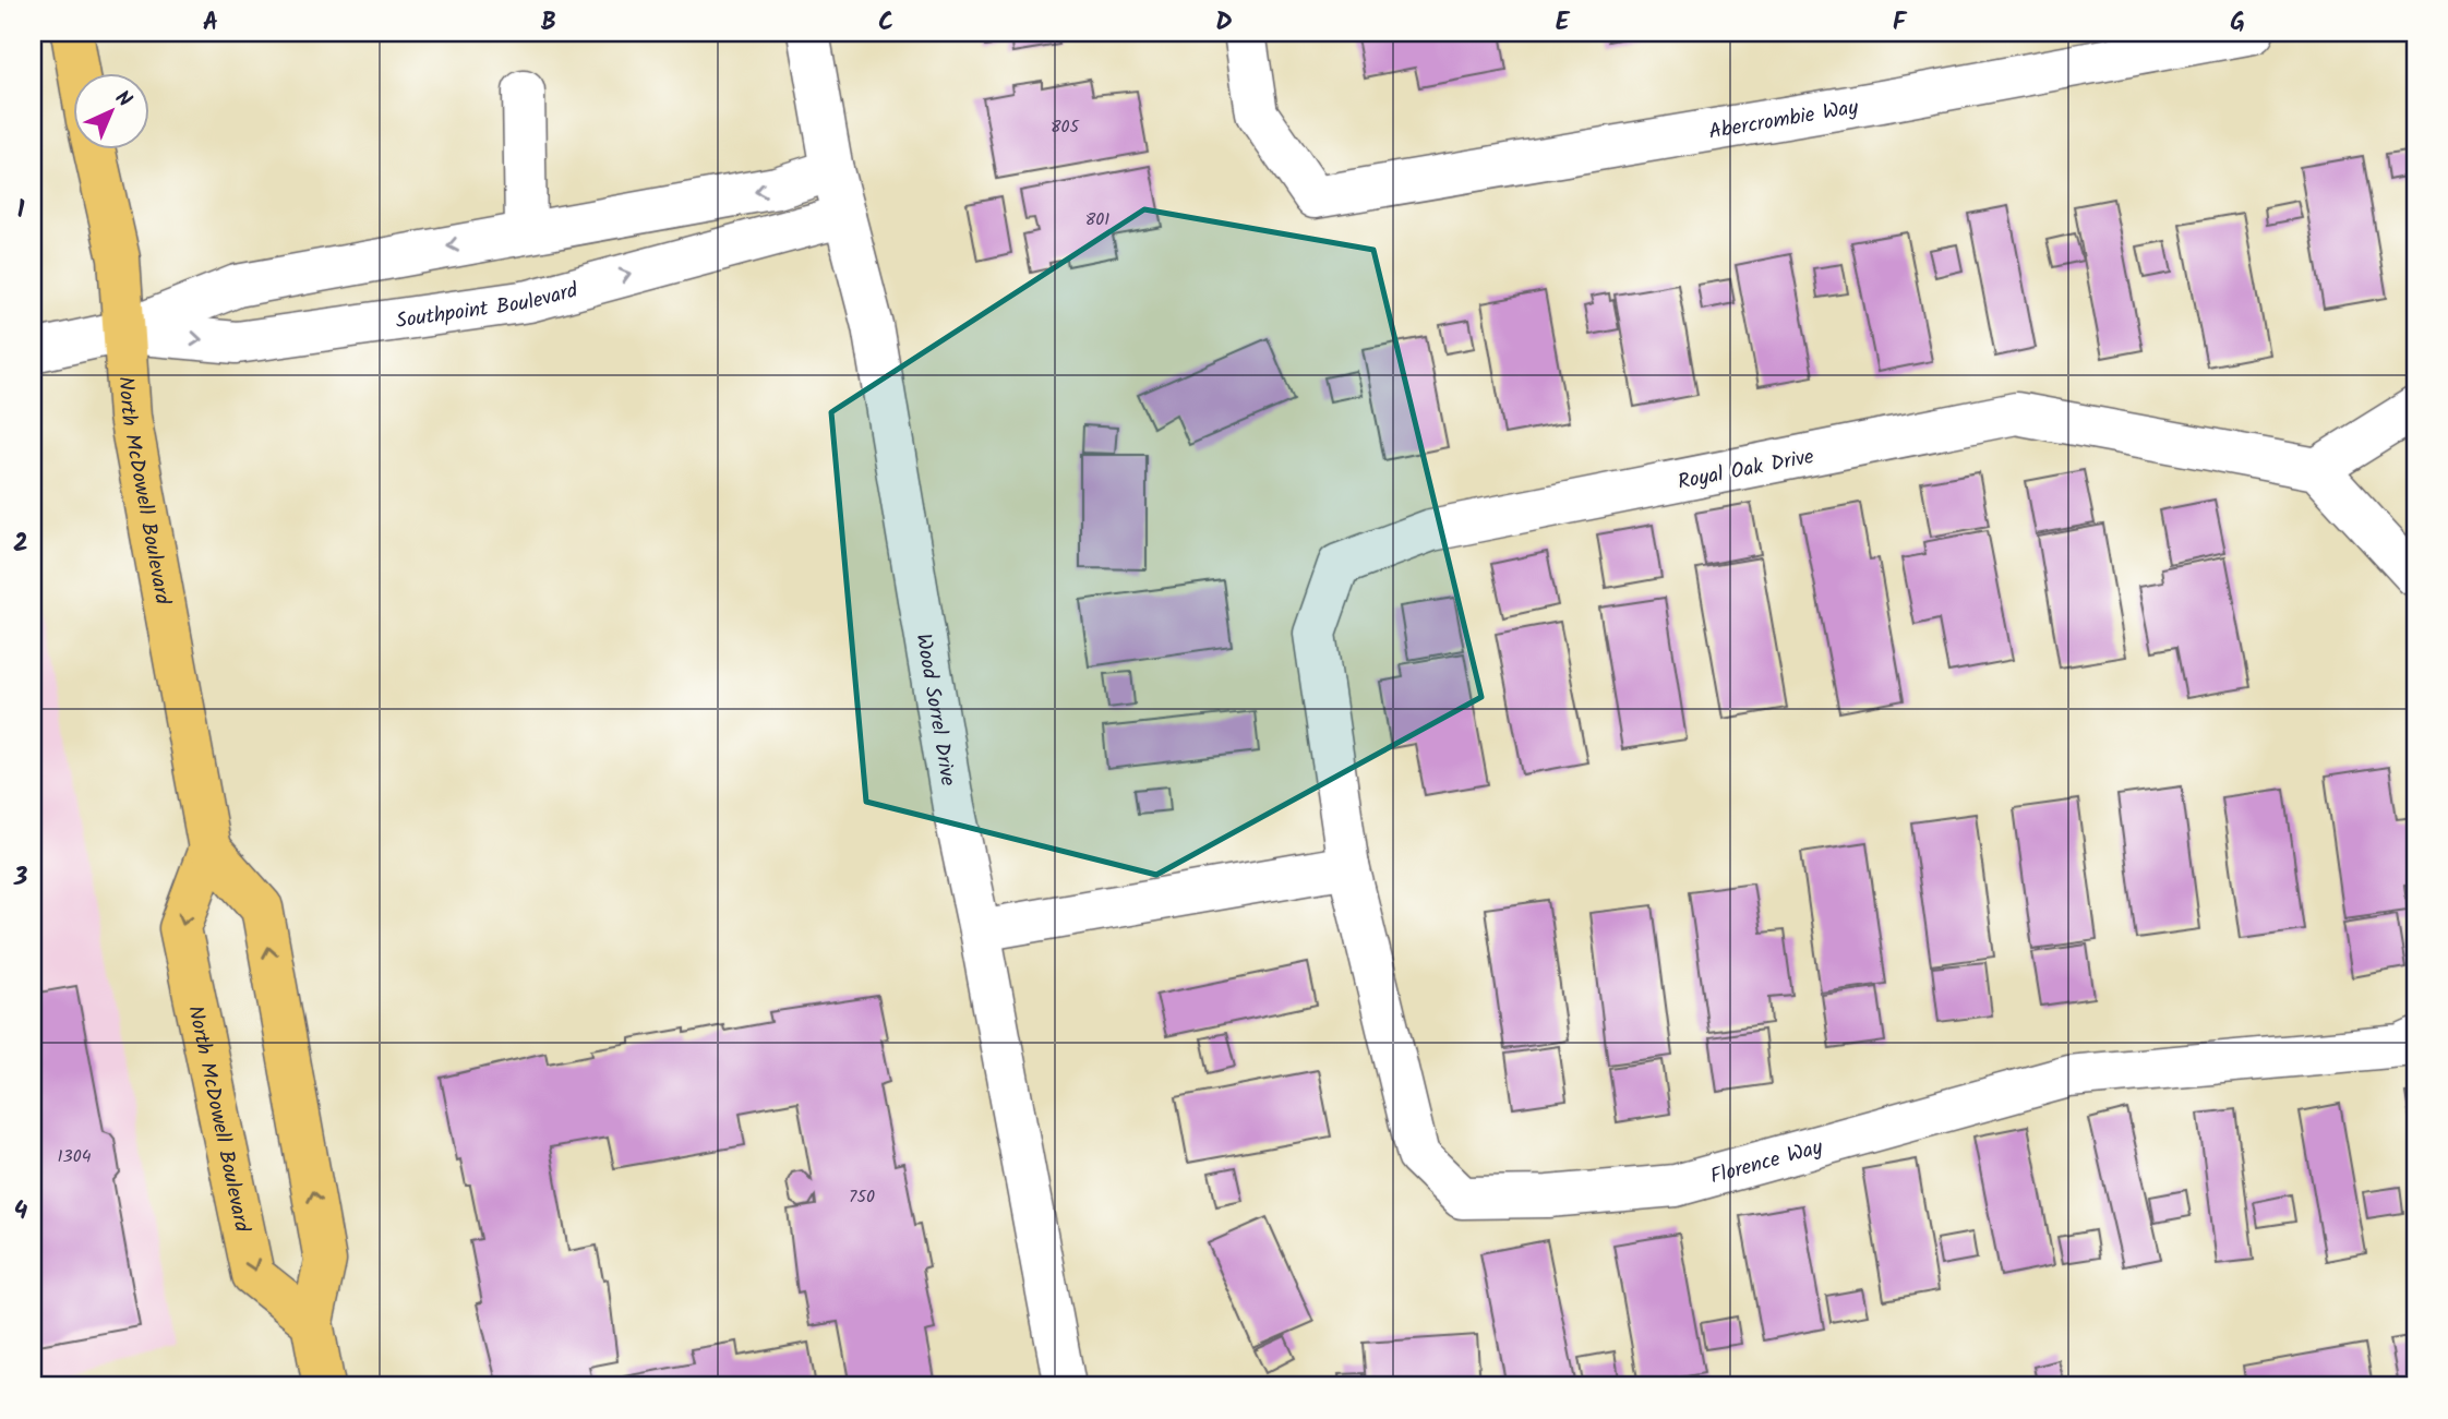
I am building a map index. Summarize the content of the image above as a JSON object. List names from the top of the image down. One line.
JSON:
{"streets":{"main road":["North McDowell Boulevard"],"street":["Abercrombie Way","Southpoint Boulevard","Royal Oak Drive","Wood Sorrel Drive","Florence Way"]},"crossings":[["Southpoint Boulevard","North McDowell Boulevard"],["Southpoint Boulevard","Wood Sorrel Drive"],["Royal Oak Drive","Florence Way"]],"house_numbers":["805","801","1304","750"],"north":"top right","grid":{"columns":["A","B","C","D","E","F","G"],"rows":["1","2","3","4"]}}
